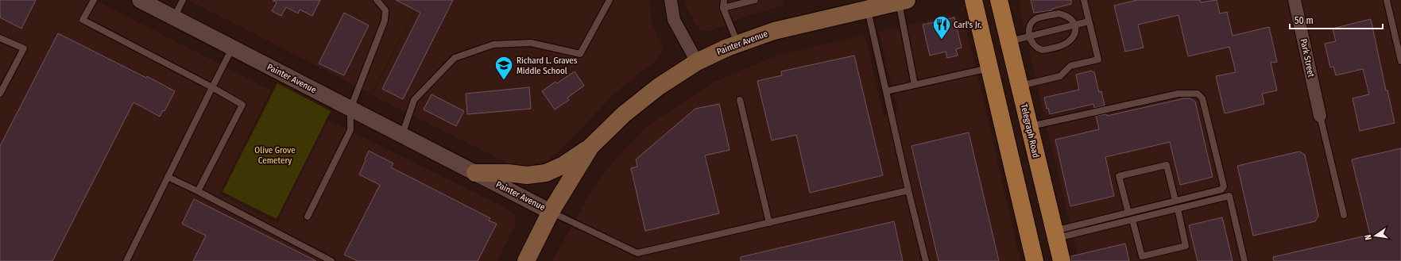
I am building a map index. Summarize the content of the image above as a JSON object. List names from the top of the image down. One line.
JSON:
{"streets":{"main road":["Painter Avenue","Telegraph Road"],"street":["Park Street"]},"parks":["Olive Grove Cemetery"],"places":{"restaurant":["Carl's Jr."],"school or university":["Richard L. Graves Middle School"]},"scale_bar":"50 m","north":"left"}
